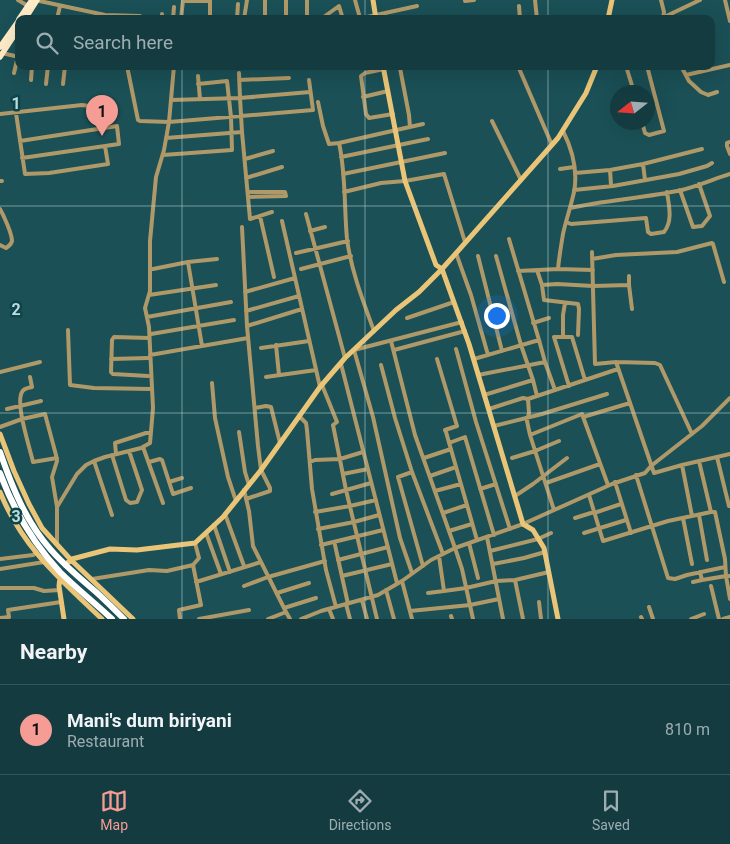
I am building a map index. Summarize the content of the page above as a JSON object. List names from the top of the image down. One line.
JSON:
{"north":"left","page":{"search":"Search here","pins":"1","heading":"Nearby","list":[{"mark":"1","name":"Mani's dum biriyani","note":"Restaurant","value":"810 m"}],"nav":["Map","Directions","Saved"]},"grid":{"rows":["1","2","3"]}}
